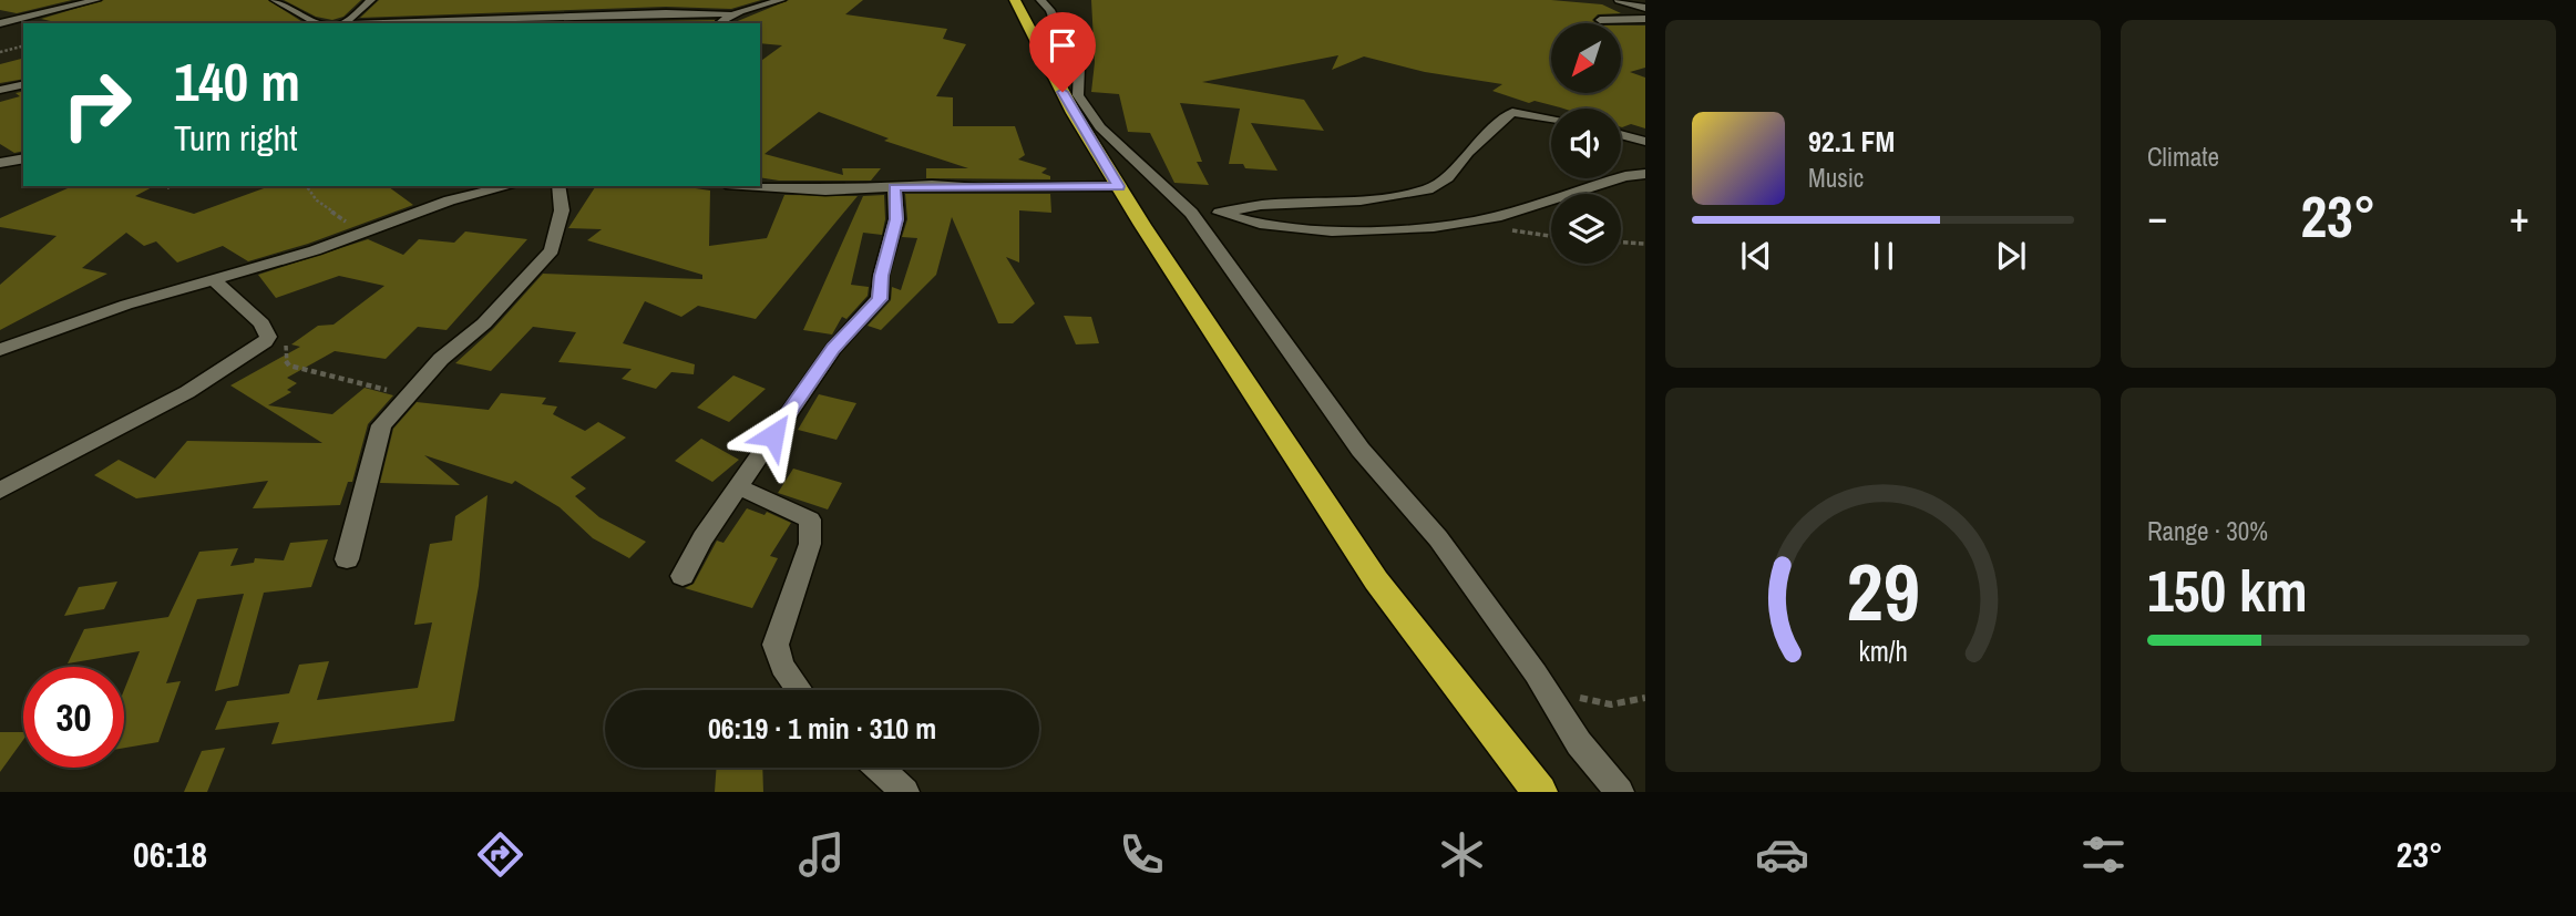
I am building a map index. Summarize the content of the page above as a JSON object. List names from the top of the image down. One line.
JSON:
{"north":"bottom left","page":{"tile":["Climate",["Range · 30%","150 km"]],"turn":["140 m","Turn right"],"song":["92.1 FM","Music"],"heat":["−","23°","+"],"limit":"30","trip":"06:19 · 1 min · 310 m","tabs":["06:18","23°"],"gauge":["29","km/h"]}}
